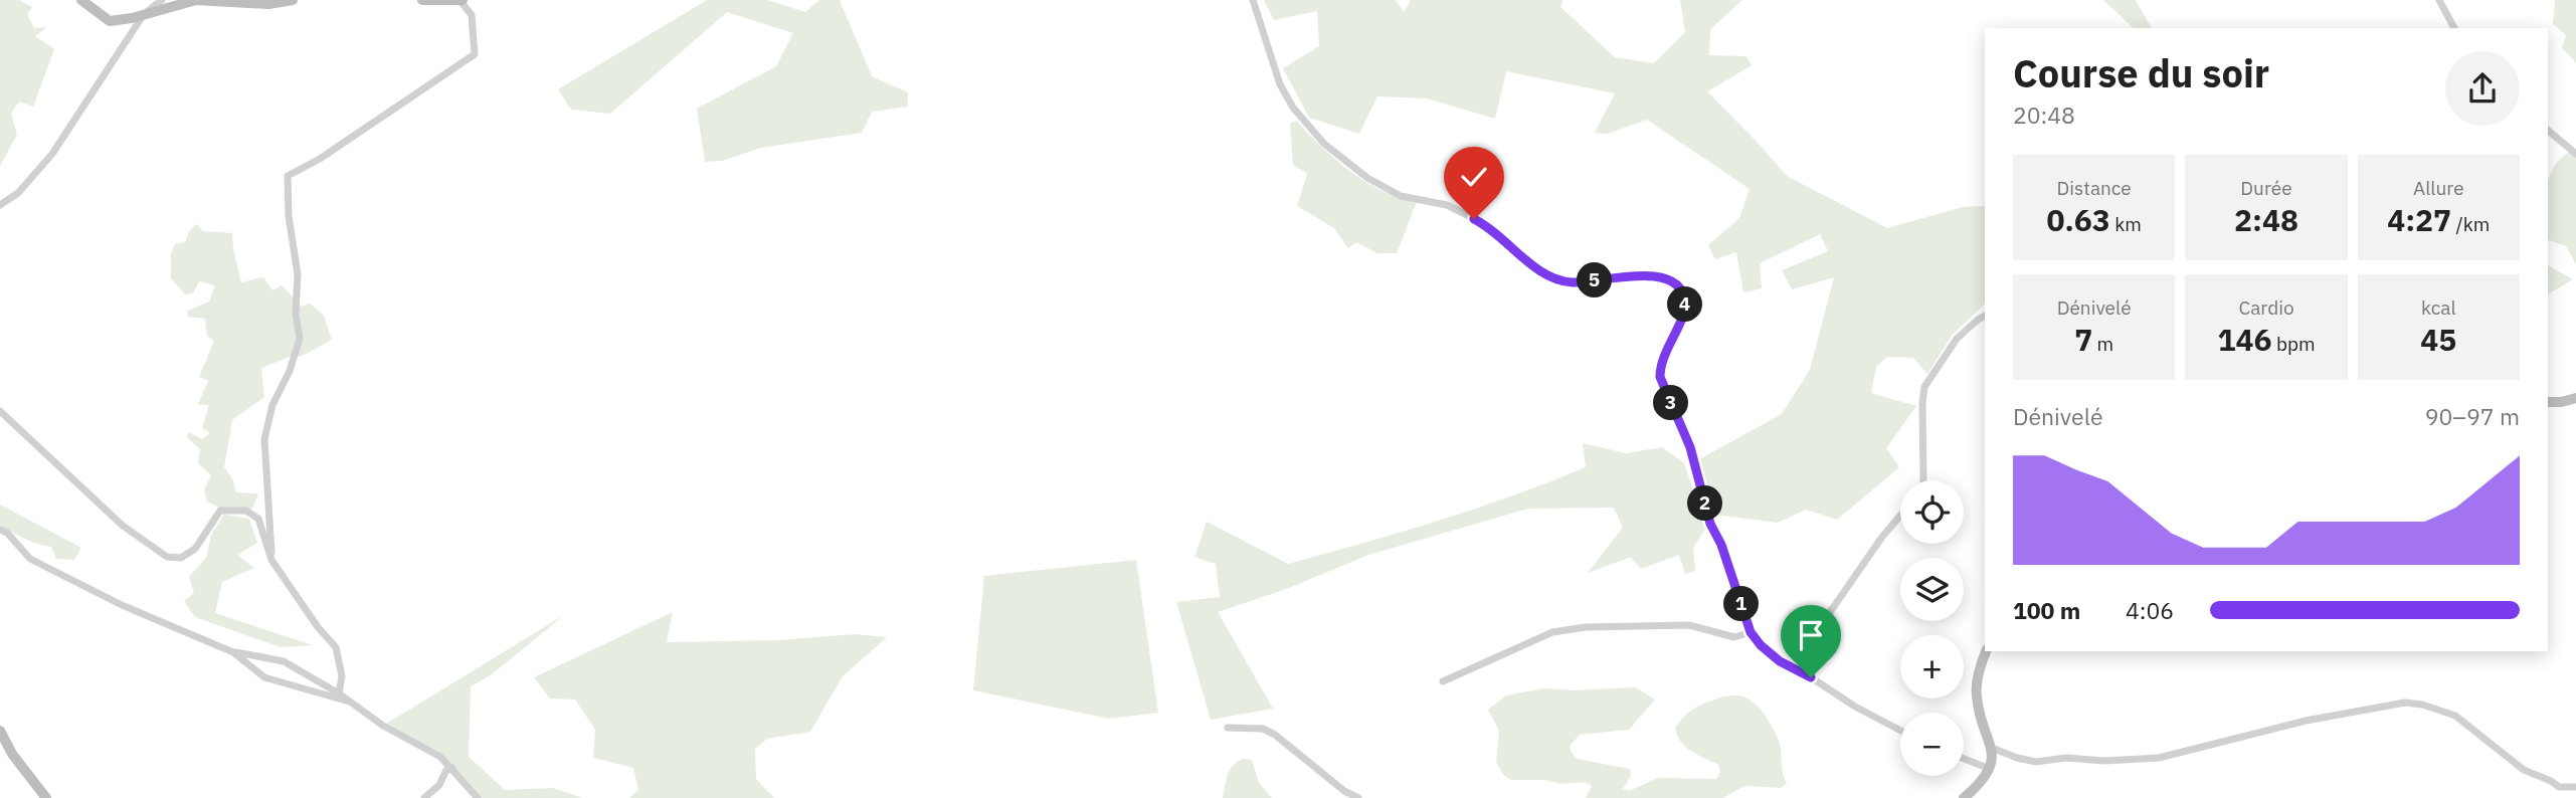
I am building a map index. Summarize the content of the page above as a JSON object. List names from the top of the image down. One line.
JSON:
{"page":{"heading":["Course du soir","20:48"],"stats":[["Distance","0.63 km"],["Durée","2:48"],["Allure","4:27 /km"],["Dénivelé","7 m"],["Cardio","146 bpm"],["kcal","45"]],"pins":["5","4","3","2","1"],"chart":["Dénivelé","90–97 m"],"map_buttons":["+","−"],"list":[{"name":"100 m","note":"4:06"}]}}
